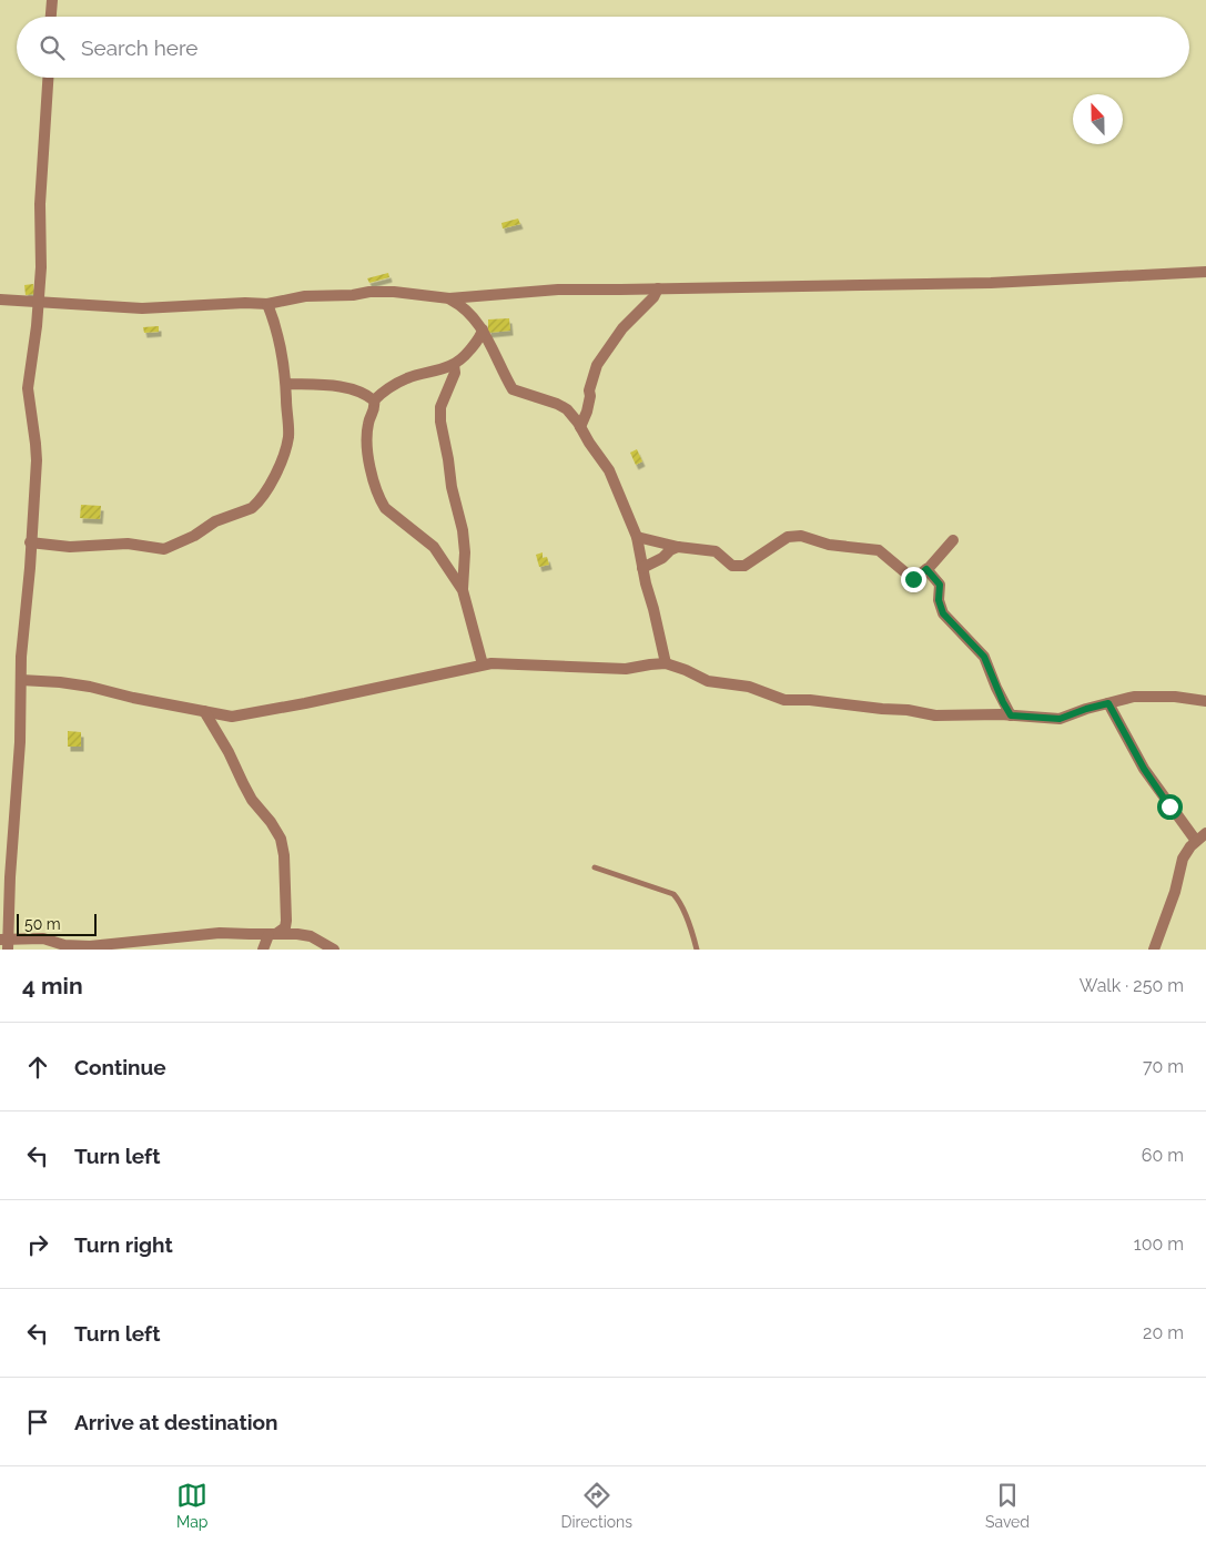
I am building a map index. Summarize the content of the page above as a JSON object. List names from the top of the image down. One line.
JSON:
{"scale_bar":"50 m","north":"top","page":{"search":"Search here","scale":"50 m","heading":["4 min","Walk · 250 m"],"list":[["Continue","70 m"],["Turn left","60 m"],["Turn right","100 m"],["Turn left","20 m"],"Arrive at destination"],"nav":["Map","Directions","Saved"]}}
